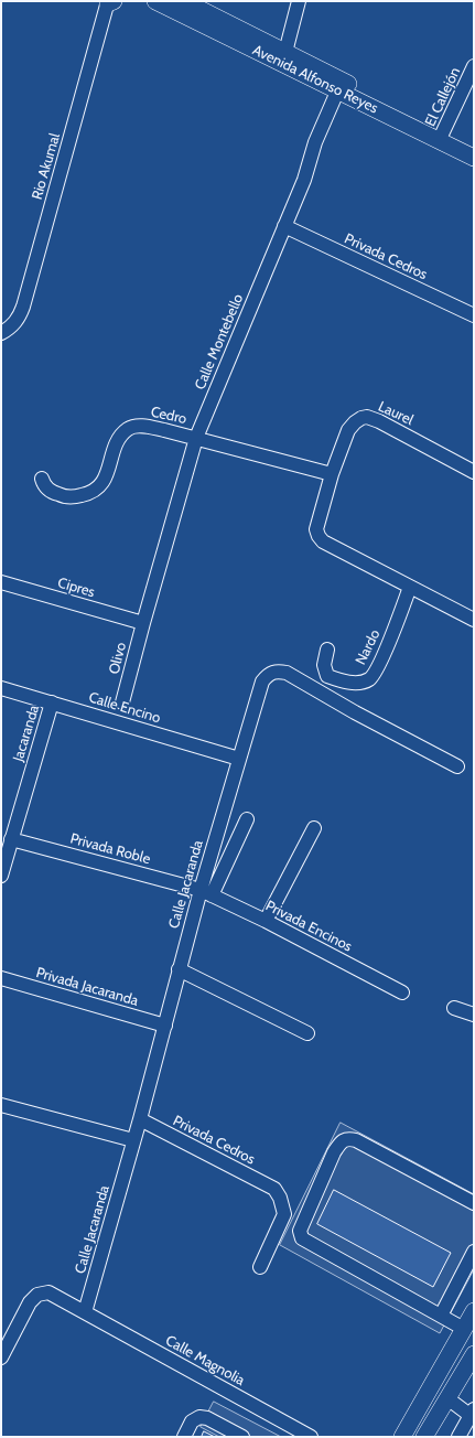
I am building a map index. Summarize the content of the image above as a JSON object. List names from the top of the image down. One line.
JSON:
{"streets":{"main road":["Avenida Alfonso Reyes"],"street":["El Callejón","Rio Akumal","Privada Cedros","Calle Montebello","Laurel","Cedro","Cipres","Nardo","Olivo","Calle Encino","Jacaranda","Privada Roble","Calle Jacaranda","Privada Encinos","Privada Jacaranda","Calle Magnolia"]},"crossings":[["Avenida Alfonso Reyes","El Callejón"],["Avenida Alfonso Reyes","Calle Montebello"],["Privada Cedros","Calle Montebello"],["Privada Cedros","Calle Jacaranda"],["Calle Montebello","Cedro"],["Calle Montebello","Cipres"],["Calle Montebello","Olivo"],["Laurel","Cedro"],["Laurel","Nardo"],["Cipres","Olivo"],["Calle Encino","Jacaranda"],["Calle Encino","Calle Jacaranda"],["Jacaranda","Privada Roble"],["Privada Roble","Calle Jacaranda"],["Privada Roble","Privada Encinos"],["Calle Jacaranda","Privada Encinos"],["Calle Jacaranda","Privada Jacaranda"],["Calle Jacaranda","Calle Magnolia"]]}
